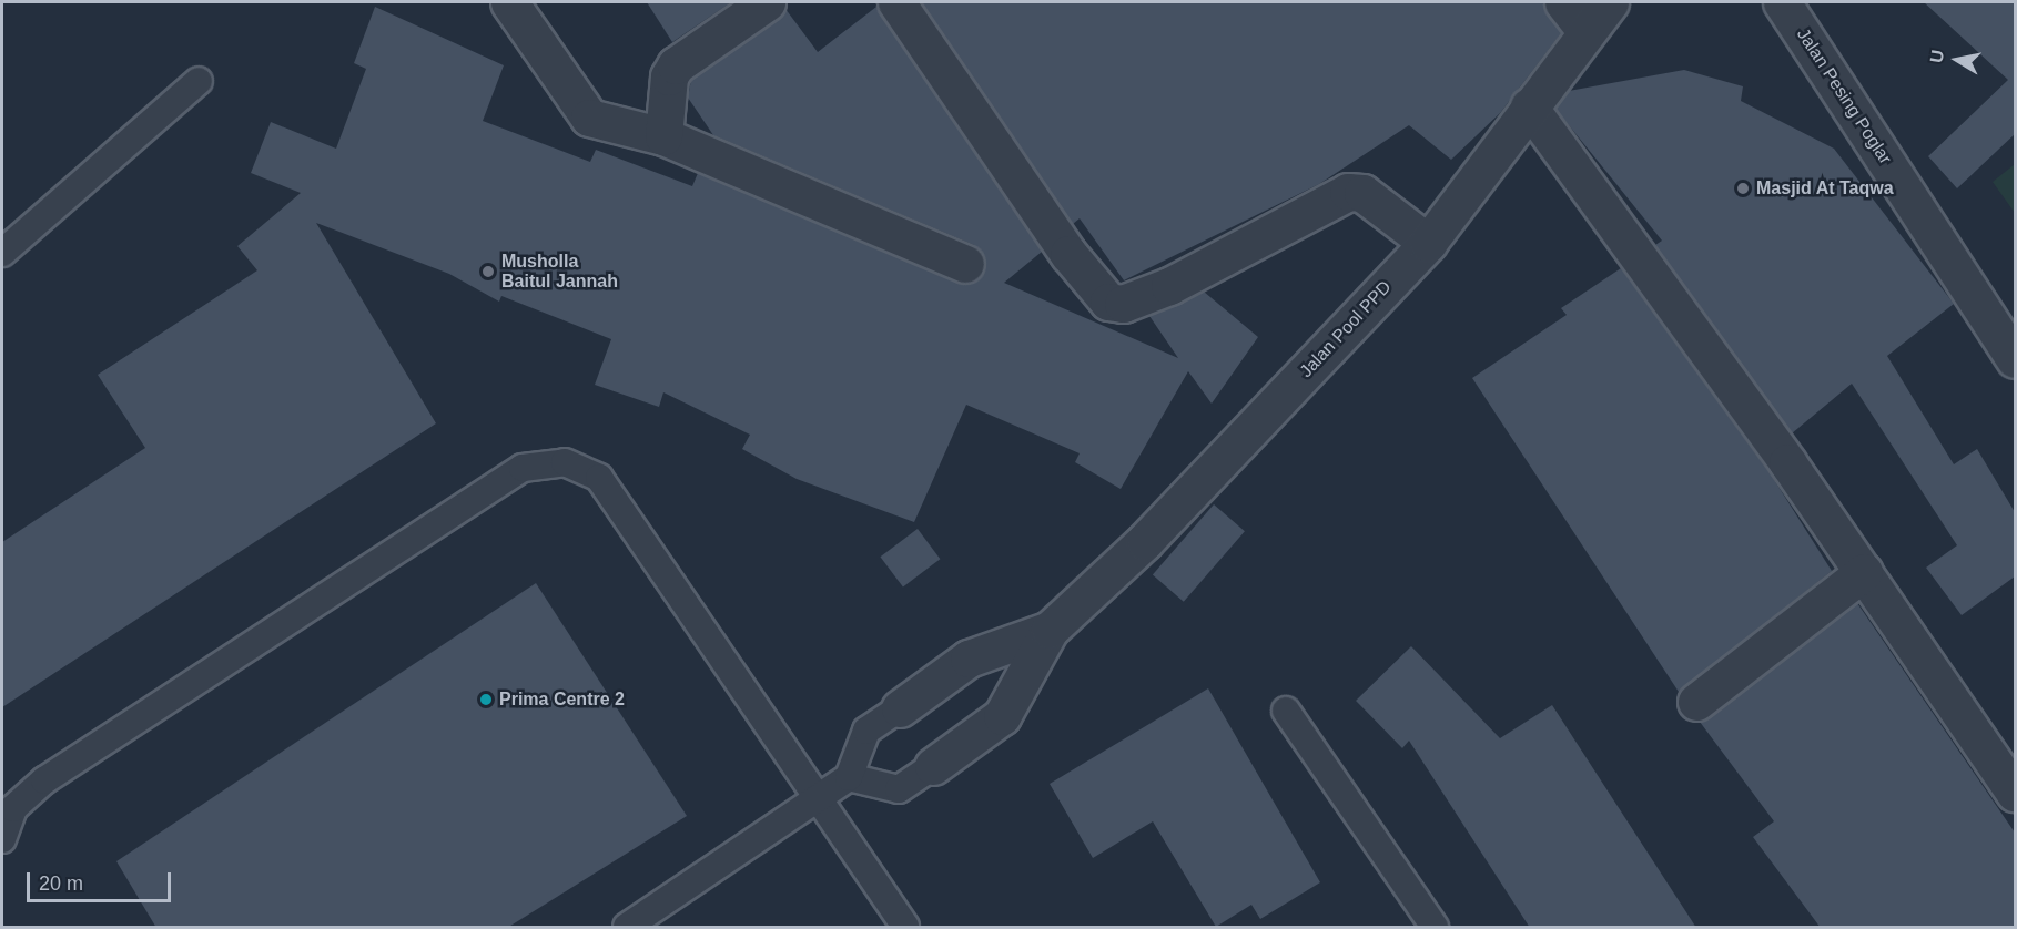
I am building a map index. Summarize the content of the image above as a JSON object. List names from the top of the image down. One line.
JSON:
{"streets":{"street":["Jalan Pesing Poglar","Jalan Pool PPD"]},"places":["Masjid At Taqwa","Musholla Baitul Jannah","Prima Centre 2"],"scale_bar":"20 m","north":"left"}
